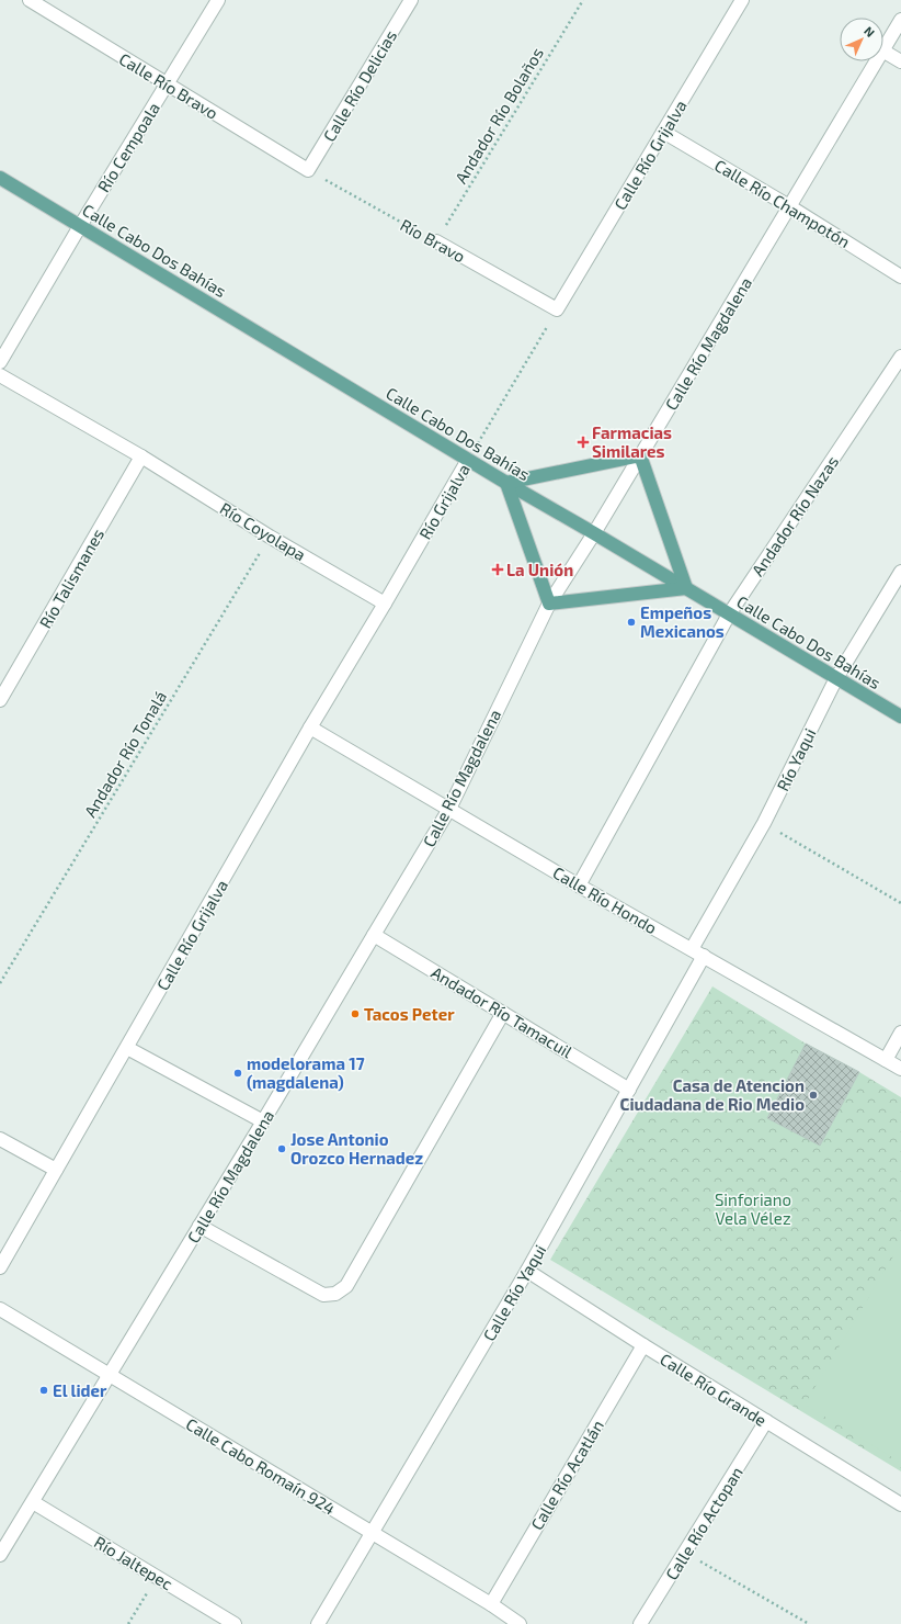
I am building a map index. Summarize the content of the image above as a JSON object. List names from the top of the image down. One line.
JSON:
{"streets":{"main road":["Calle Cabo Dos Bahías"],"street":["Calle Río Bravo","Calle Río Delicias","Río Cempoala","Calle Río Grijalva","Calle Río Champotón","Río Bravo","Calle Río Magdalena","Río Grijalva","Andador Río Nazas","Río Coyolapa","Río Talismanes","Río Yaqui","Calle Río Hondo","Andador Río Tamacuil","Calle Río Yaqui","Calle Río Grande","Calle Cabo Romaín 924","Calle Río Acatlán","Calle Río Actopan","Río Jaltepec"],"path":["Andador Río Bolaños","Andador Río Tonalá"]},"crossings":[["Calle Río Bravo","Calle Río Delicias"],["Calle Río Bravo","Río Cempoala"],["Calle Río Bravo","Río Bravo"],["Calle Río Delicias","Río Bravo"],["Andador Río Bolaños","Río Bravo"],["Río Cempoala","Calle Cabo Dos Bahías"],["Calle Río Grijalva","Calle Río Champotón"],["Calle Río Grijalva","Río Bravo"],["Calle Río Grijalva","Río Grijalva"],["Calle Río Grijalva","Río Coyolapa"],["Calle Río Grijalva","Calle Río Hondo"],["Calle Río Champotón","Calle Río Magdalena"],["Río Bravo","Río Grijalva"],["Calle Cabo Dos Bahías","Calle Río Magdalena"],["Calle Cabo Dos Bahías","Río Grijalva"],["Calle Cabo Dos Bahías","Andador Río Nazas"],["Calle Cabo Dos Bahías","Río Yaqui"],["Calle Río Magdalena","Calle Río Hondo"],["Calle Río Magdalena","Andador Río Tamacuil"],["Calle Río Magdalena","Calle Cabo Romaín 924"],["Calle Río Magdalena","Río Jaltepec"],["Río Grijalva","Río Coyolapa"],["Andador Río Nazas","Calle Río Hondo"],["Río Coyolapa","Río Talismanes"],["Río Coyolapa","Andador Río Tonalá"],["Río Yaqui","Calle Río Hondo"],["Río Yaqui","Calle Río Yaqui"],["Calle Río Hondo","Calle Río Yaqui"],["Andador Río Tamacuil","Calle Río Yaqui"],["Calle Río Yaqui","Calle Río Grande"],["Calle Río Yaqui","Calle Cabo Romaín 924"],["Calle Río Grande","Calle Río Acatlán"],["Calle Río Grande","Calle Río Actopan"],["Calle Cabo Romaín 924","Calle Río Acatlán"]],"parks":["Sinforiano Vela Vélez"],"places":{"health":["Farmacias Similares","La Unión"],"other":["Empeños Mexicanos","Tacos Peter","modelorama 17 (magdalena)","Casa de Atencion Ciudadana de Rio Medio","Jose Antonio Orozco Hernadez","El lider"]},"north":"top right"}
